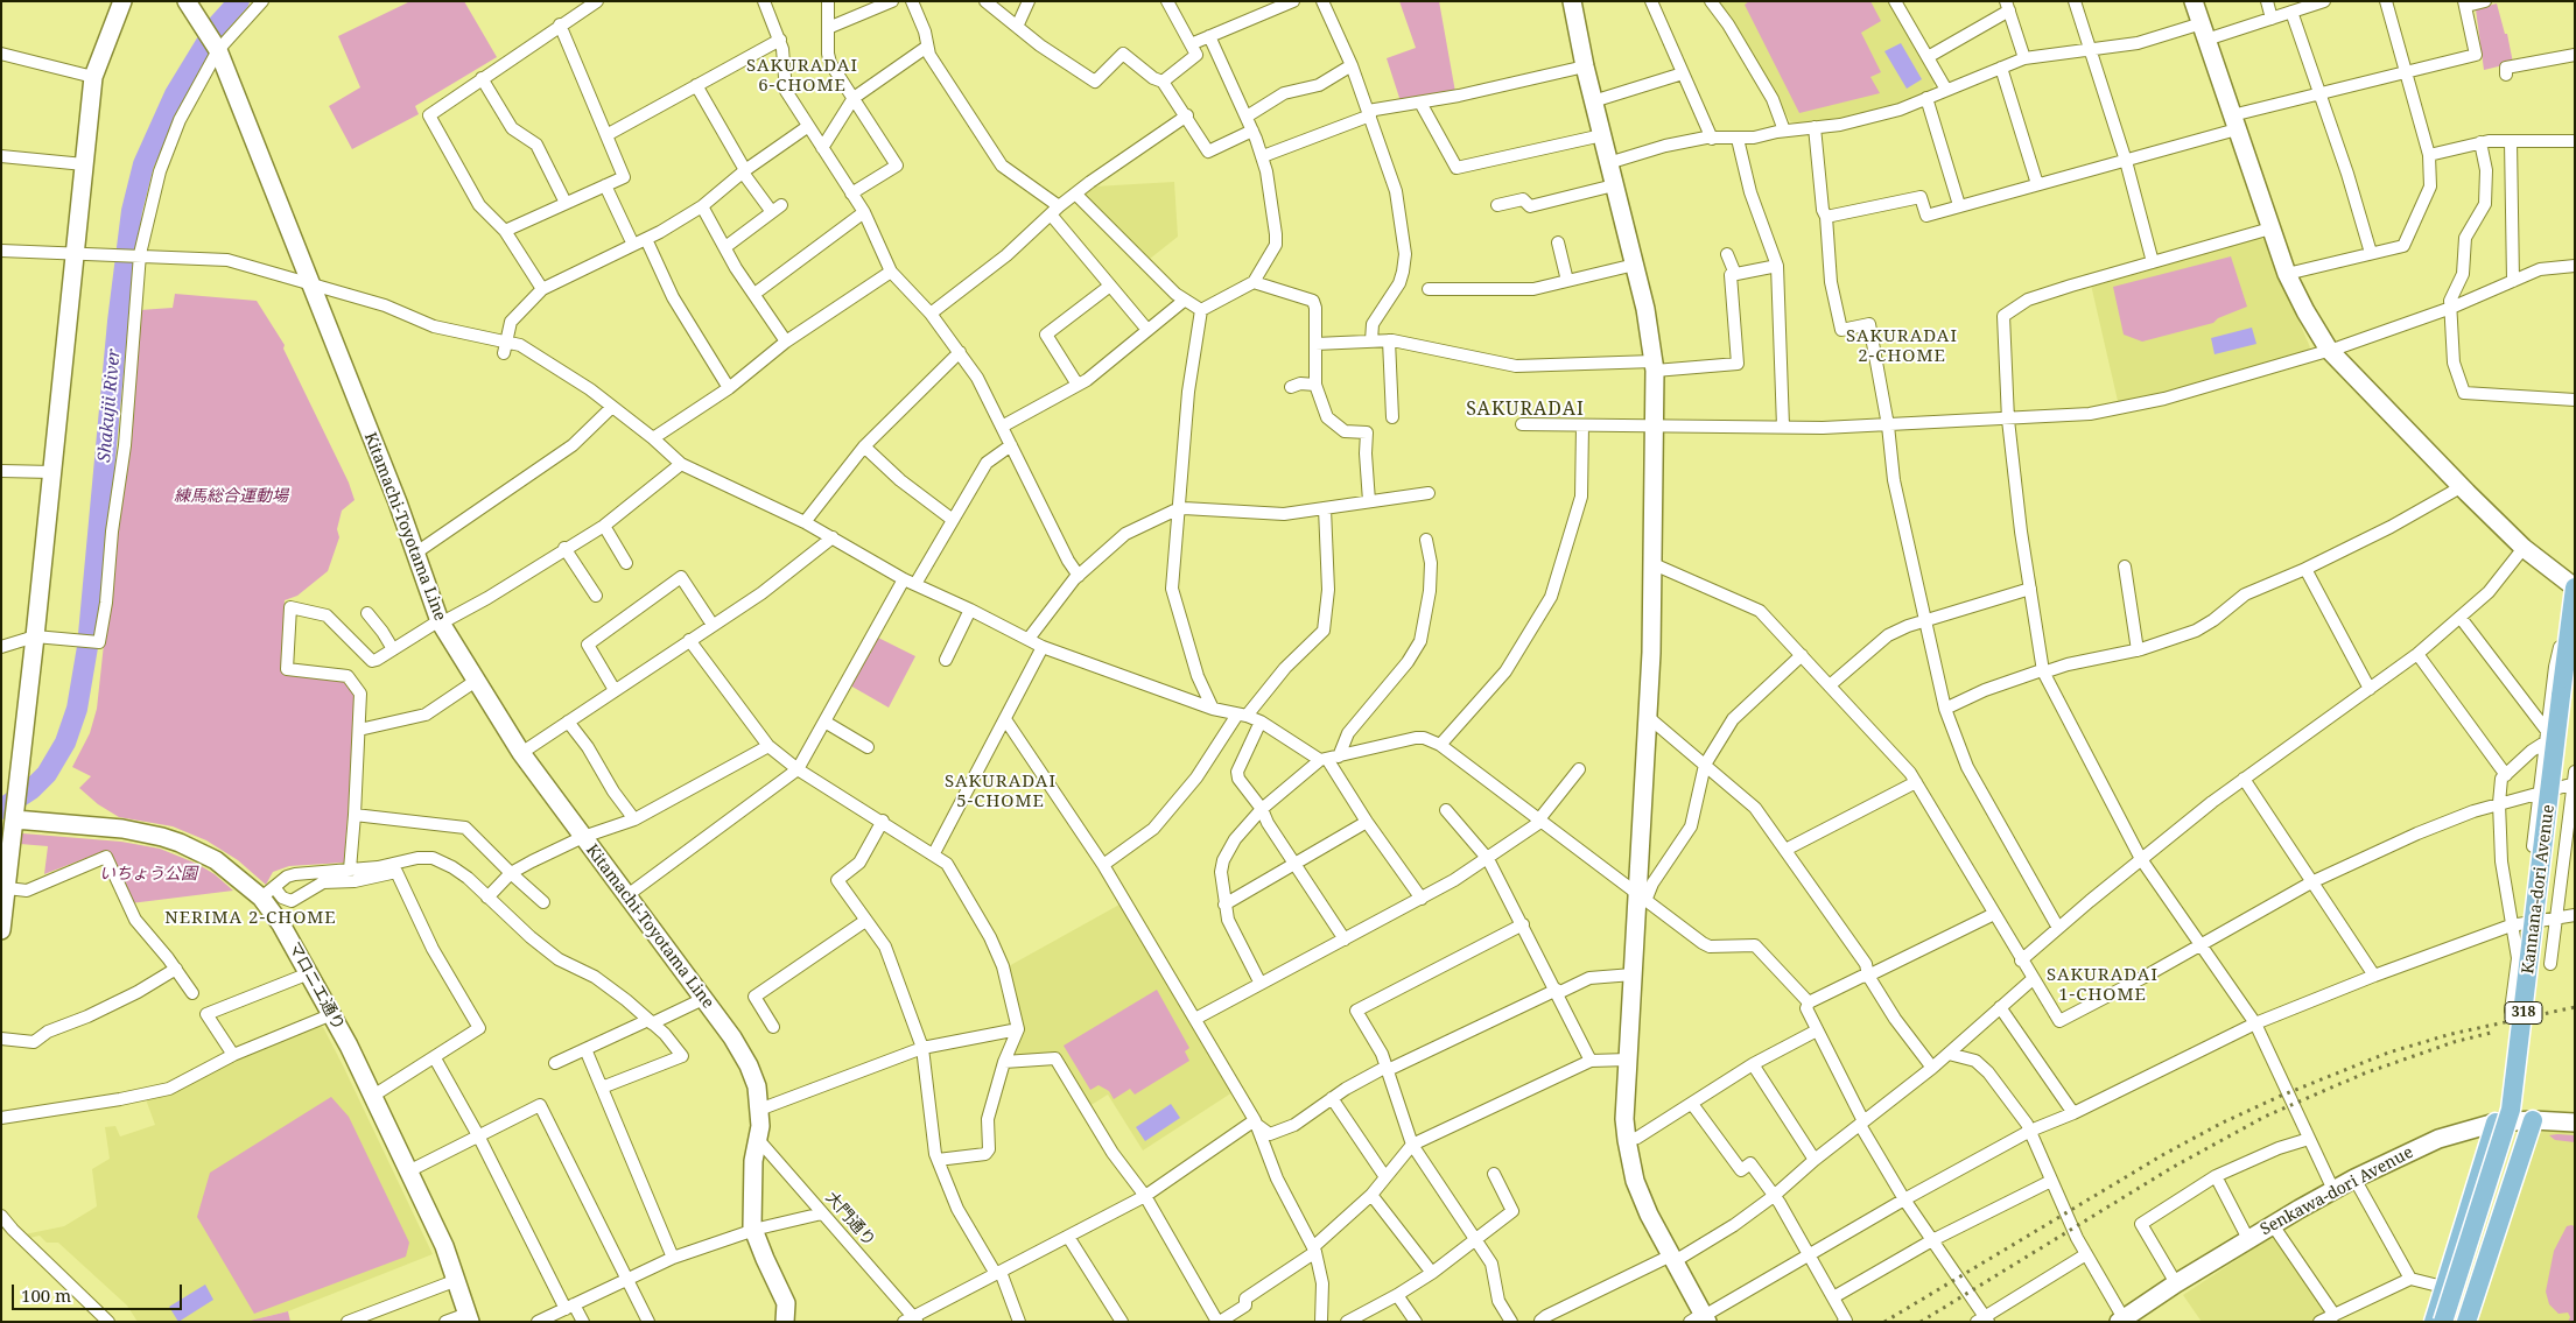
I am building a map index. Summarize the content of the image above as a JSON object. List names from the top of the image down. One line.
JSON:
{"streets":{"main road":["Kannana-dori Avenue","318"],"street":["Kitamachi-Toyotama Line","マロニエ通り","Senkawa-dori Avenue","大門通り"]},"crossings":[["Kitamachi-Toyotama Line","大門通り"]],"districts":["SAKURADAI 6-CHOME","SAKURADAI 2-CHOME","SAKURADAI","SAKURADAI 5-CHOME","NERIMA 2-CHOME","SAKURADAI 1-CHOME"],"water":["Shakujii River"],"parks":["練馬総合運動場","いちょう公園"],"scale_bar":"100 m"}
